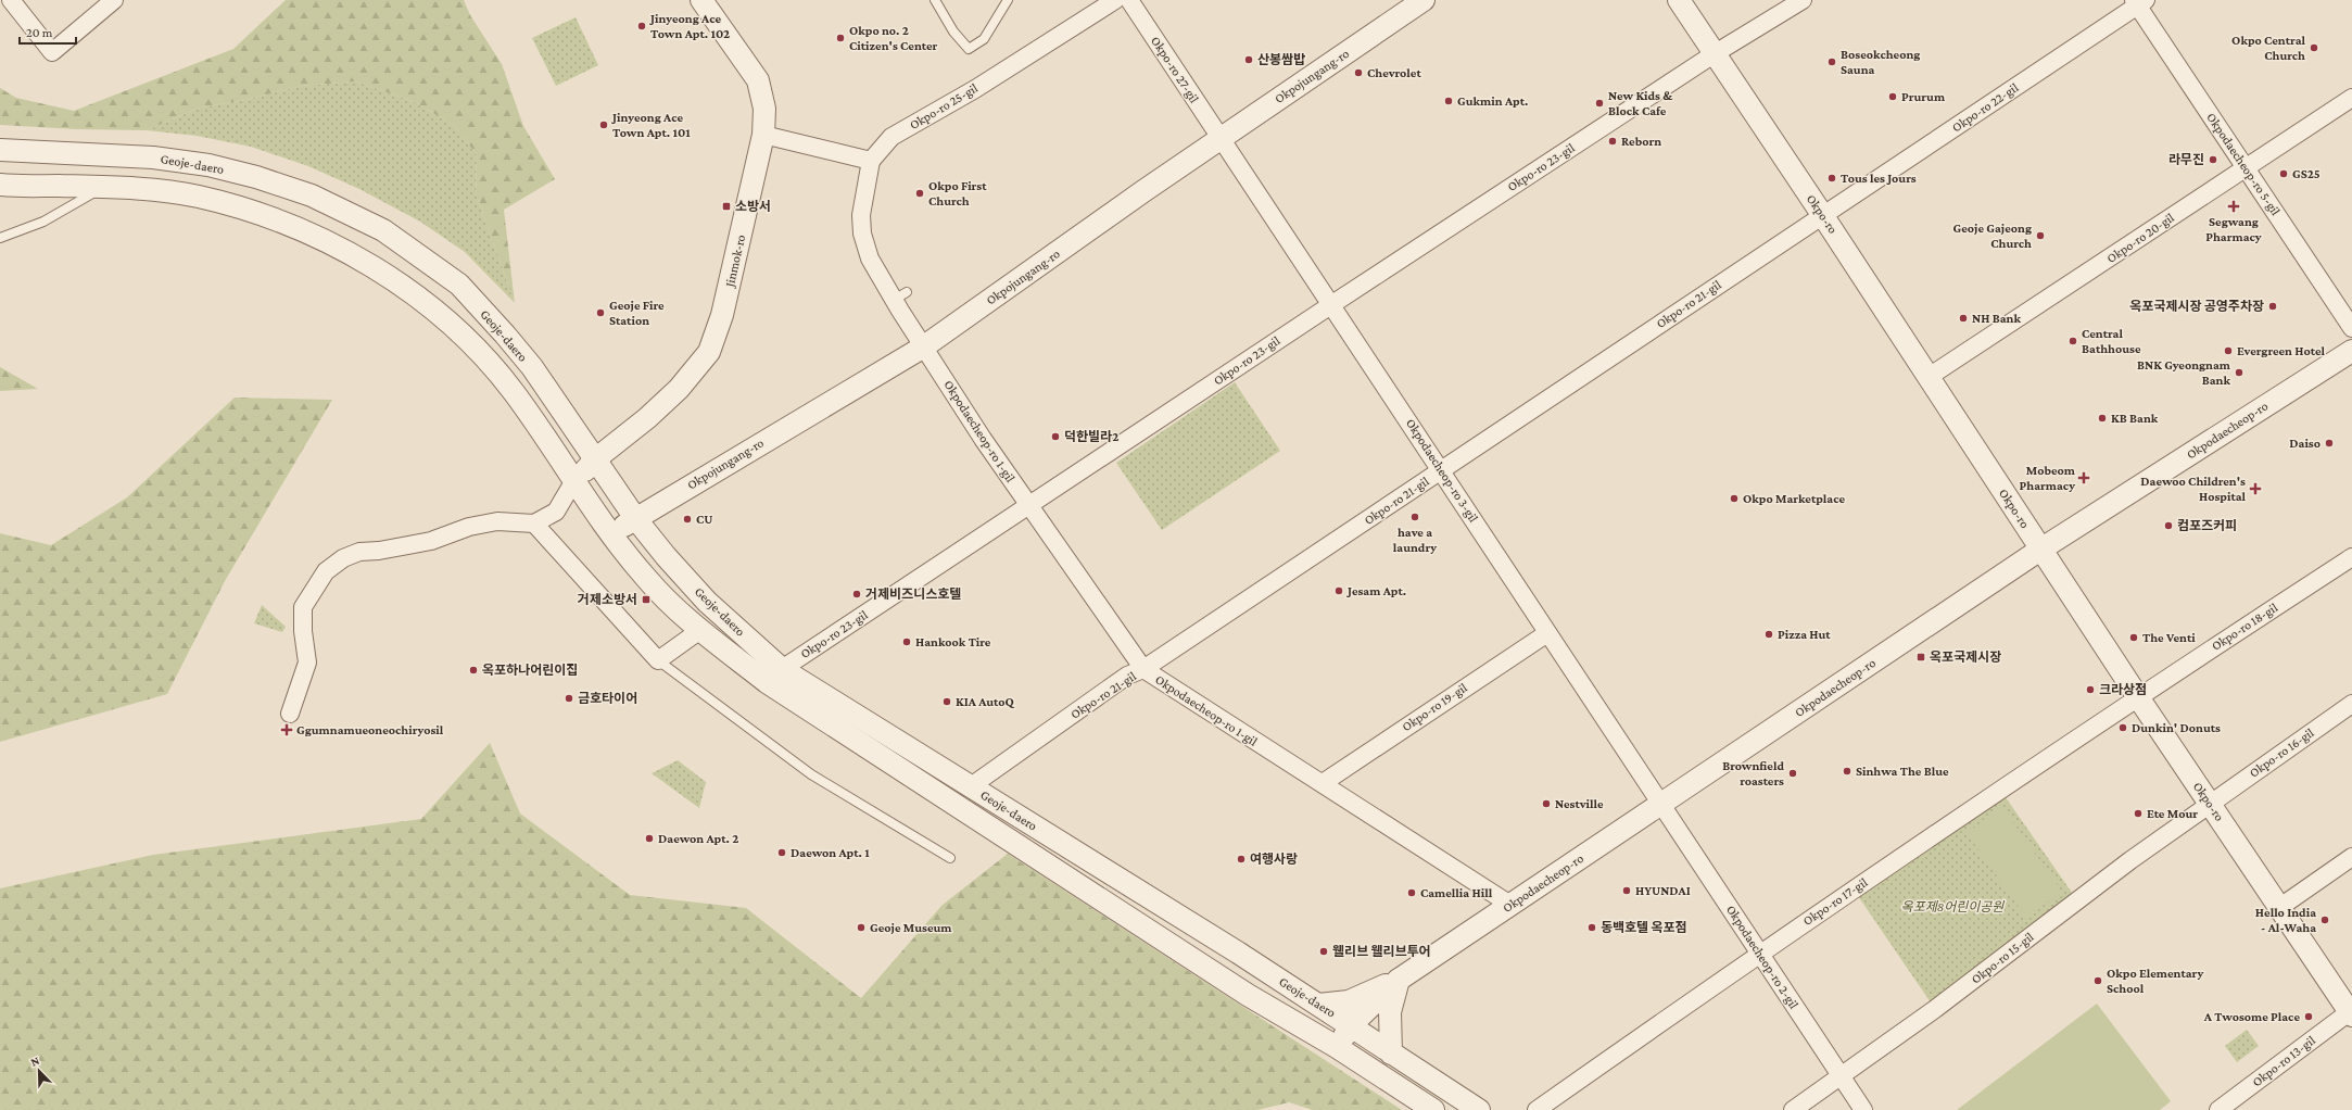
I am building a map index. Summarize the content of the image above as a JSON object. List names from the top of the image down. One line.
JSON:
{"streets":{"street":["Okpo-ro 27-gil","Okpojungang-ro","Okpo-ro 25-gil","Okpo-ro 22-gil","Geoje-daero","Okpodaecheop-ro 5-gil","Okpo-ro 23-gil","Okpo-ro","Okpo-ro 20-gil","Jinmok-ro","Okpo-ro 21-gil","Okpodaecheop-ro","Okpodaecheop-ro 1-gil","Okpodaecheop-ro 3-gil","Okpo-ro 18-gil","Okpo-ro 19-gil","Okpo-ro 16-gil","Okpo-ro 17-gil","Okpodaecheop-ro 2-gil","Okpo-ro 15-gil","Okpo-ro 13-gil"]},"crossings":[["Okpo-ro 27-gil","Okpojungang-ro"],["Okpo-ro 27-gil","Okpodaecheop-ro 3-gil"],["Okpojungang-ro","Geoje-daero"],["Okpojungang-ro","Okpodaecheop-ro 1-gil"],["Okpojungang-ro","Okpodaecheop-ro 3-gil"],["Okpo-ro 25-gil","Okpodaecheop-ro 1-gil"],["Okpo-ro 22-gil","Okpodaecheop-ro 5-gil"],["Okpo-ro 22-gil","Okpo-ro"],["Okpo-ro 22-gil","Okpo-ro 21-gil"],["Geoje-daero","Okpo-ro 23-gil"],["Geoje-daero","Jinmok-ro"],["Geoje-daero","Okpo-ro 21-gil"],["Geoje-daero","Okpodaecheop-ro"],["Okpodaecheop-ro 5-gil","Okpo-ro 20-gil"],["Okpo-ro 23-gil","Okpo-ro"],["Okpo-ro 23-gil","Okpodaecheop-ro 1-gil"],["Okpo-ro 23-gil","Okpodaecheop-ro 3-gil"],["Okpo-ro","Okpo-ro 20-gil"],["Okpo-ro","Okpo-ro 21-gil"],["Okpo-ro","Okpodaecheop-ro"],["Okpo-ro","Okpo-ro 18-gil"],["Okpo-ro","Okpo-ro 16-gil"],["Okpo-ro","Okpo-ro 17-gil"],["Okpo-ro","Okpo-ro 15-gil"],["Okpo-ro","Okpo-ro 13-gil"],["Okpo-ro 21-gil","Okpodaecheop-ro 1-gil"],["Okpo-ro 21-gil","Okpodaecheop-ro 3-gil"],["Okpodaecheop-ro","Okpodaecheop-ro 1-gil"],["Okpodaecheop-ro","Okpodaecheop-ro 3-gil"],["Okpodaecheop-ro","Okpodaecheop-ro 2-gil"],["Okpodaecheop-ro 1-gil","Okpo-ro 19-gil"],["Okpodaecheop-ro 3-gil","Okpo-ro 19-gil"],["Okpodaecheop-ro 3-gil","Okpodaecheop-ro 2-gil"],["Okpo-ro 18-gil","Okpo-ro 17-gil"],["Okpo-ro 16-gil","Okpo-ro 15-gil"],["Okpo-ro 17-gil","Okpodaecheop-ro 2-gil"],["Okpodaecheop-ro 2-gil","Okpo-ro 15-gil"]],"parks":["옥포제8어린이공원"],"places":{"other":["Jinyeong Ace Town Apt. 102","Okpo no. 2 Citizen's Center","Okpo Central Church","산봉쌈밥","Boseokcheong Sauna","Chevrolet","Prurum","Gukmin Apt.","New Kids & Block Cafe","Jinyeong Ace Town Apt. 101","Reborn","라무진","GS25","Tous les Jours","Okpo First Church","Geoje Gajeong Church","옥포국제시장 공영주차장","Geoje Fire Station","NH Bank","Central Bathhouse","Evergreen Hotel","BNK Gyeongnam Bank","KB Bank","덕한빌라2","Daiso","Okpo Marketplace","have a laundry","CU","컴포즈커피","Jesam Apt.","거제비즈니스호텔","Pizza Hut","The Venti","Hankook Tire","옥포하나어린이집","크라상점","금호타이어","KIA AutoQ","Dunkin' Donuts","Sinhwa The Blue","Brownfield roasters","Nestville","Ete Mour","Daewon Apt. 2","Daewon Apt. 1","여행사랑","HYUNDAI","Camellia Hill","Hello India - Al-Waha","Geoje Museum","동백호텔 옥포점","웰리브 웰리브투어","Okpo Elementary School","A Twosome Place"],"transit":["소방서","거제소방서","옥포국제시장"],"health":["Segwang Pharmacy","Mobeom Pharmacy","Daewoo Children's Hospital","Ggumnamueoneochiryosil"]},"scale_bar":"20 m","north":"top left"}
